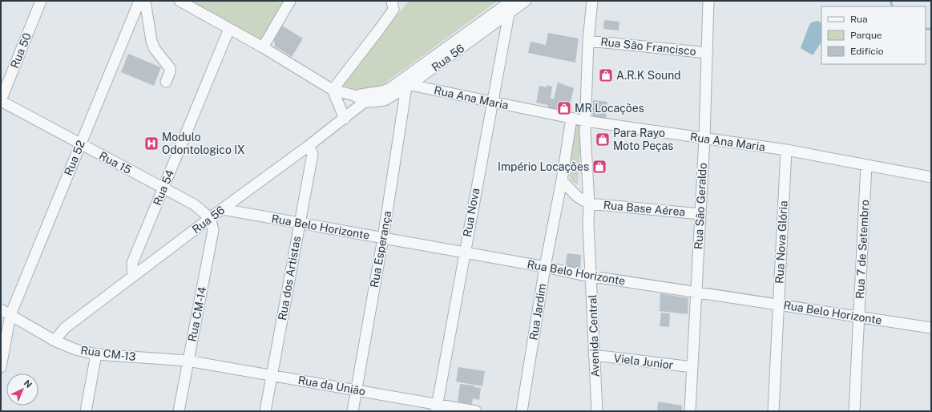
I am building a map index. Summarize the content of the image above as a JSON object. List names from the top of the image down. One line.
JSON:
{"streets":{"street":["Rua São Francisco","Rua 50","Rua 56","Rua Ana Maria","Rua 52","Rua 15","Rua 54","Rua São Geraldo","Rua Base Aérea","Rua Nova","Rua Belo Horizonte","Rua Nova Glória","Rua Esperança","Rua 7 de Setembro","Rua dos Artistas","Rua Jardim","Rua CM-14","Avenida Central","Rua CM-13","Viela Junior","Rua da União"]},"crossings":[["Rua São Francisco","Rua São Geraldo"],["Rua São Francisco","Avenida Central"],["Rua 50","Rua 15"],["Rua 56","Rua Ana Maria"],["Rua 56","Rua 15"],["Rua 56","Rua 54"],["Rua 56","Rua Nova"],["Rua 56","Rua Belo Horizonte"],["Rua 56","Rua Esperança"],["Rua 56","Rua dos Artistas"],["Rua 56","Rua CM-14"],["Rua 56","Rua CM-13"],["Rua Ana Maria","Rua São Geraldo"],["Rua Ana Maria","Rua Nova"],["Rua Ana Maria","Rua Nova Glória"],["Rua Ana Maria","Rua Esperança"],["Rua Ana Maria","Rua 7 de Setembro"],["Rua Ana Maria","Rua Jardim"],["Rua Ana Maria","Avenida Central"],["Rua 52","Rua 15"],["Rua 52","Rua CM-13"],["Rua 15","Rua 54"],["Rua 15","Rua CM-14"],["Rua São Geraldo","Rua Base Aérea"],["Rua São Geraldo","Rua Belo Horizonte"],["Rua São Geraldo","Viela Junior"],["Rua Base Aérea","Avenida Central"],["Rua Nova","Rua Belo Horizonte"],["Rua Nova","Rua da União"],["Rua Belo Horizonte","Rua Nova Glória"],["Rua Belo Horizonte","Rua Esperança"],["Rua Belo Horizonte","Rua 7 de Setembro"],["Rua Belo Horizonte","Rua dos Artistas"],["Rua Belo Horizonte","Rua Jardim"],["Rua Belo Horizonte","Avenida Central"],["Rua Esperança","Rua da União"],["Rua dos Artistas","Rua da União"],["Rua CM-14","Rua CM-13"],["Rua CM-14","Rua da União"],["Avenida Central","Viela Junior"],["Rua CM-13","Rua da União"]],"places":{"shop":["A.R.K Sound","MR Locações","Para Rayo Moto Peças","Império Locações"],"hospital":["Modulo Odontologico IX"]},"legend":["Rua","Parque","Edifício"],"north":"top right"}
